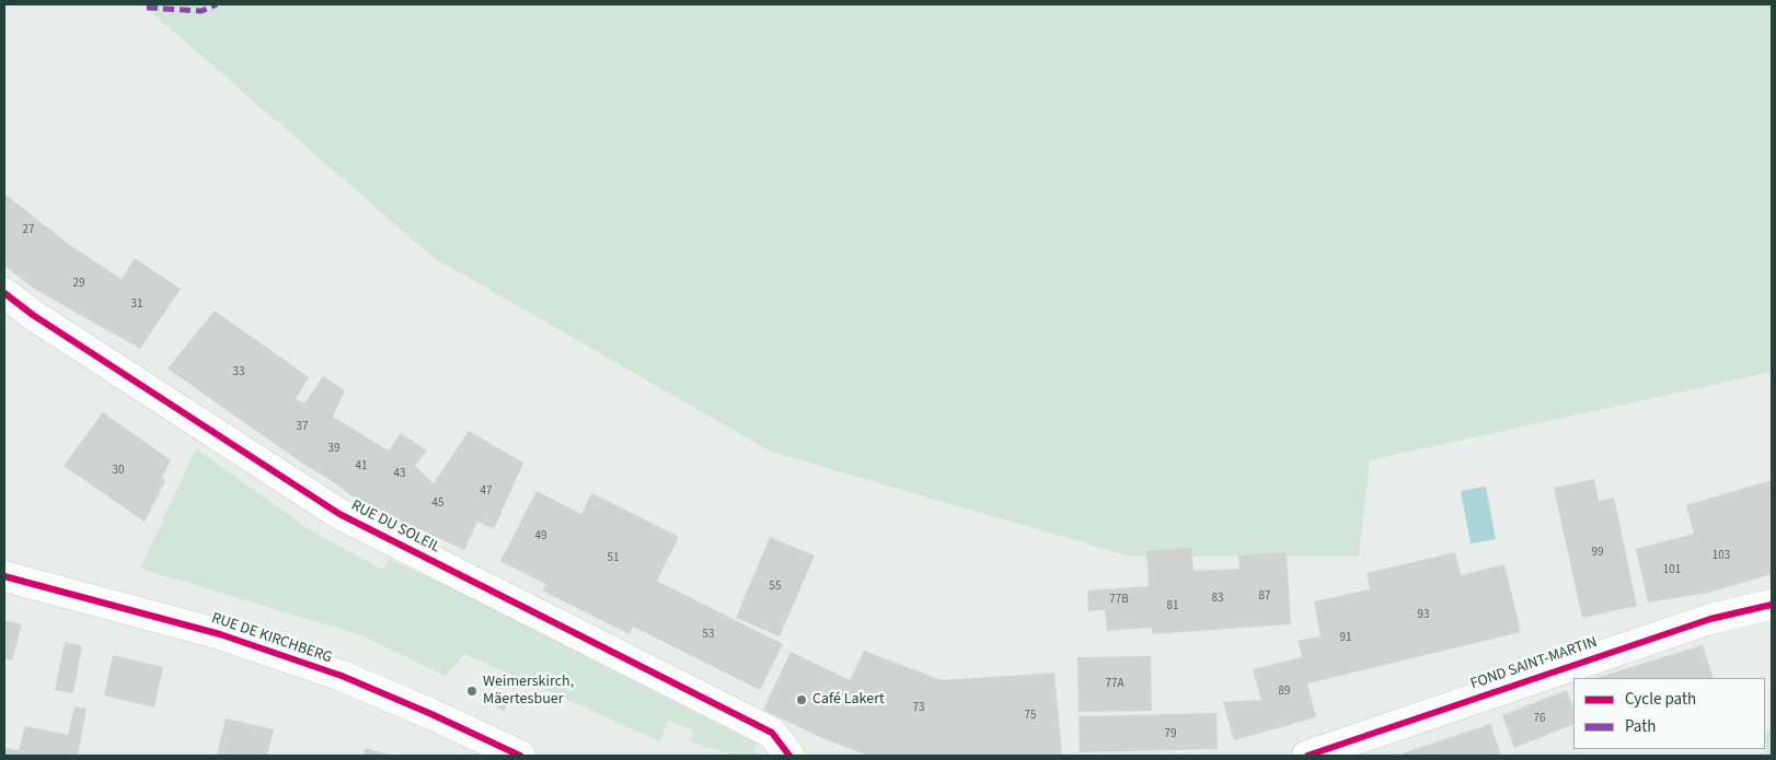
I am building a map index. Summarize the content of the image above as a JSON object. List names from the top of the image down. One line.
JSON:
{"streets":{"street":["RUE DU SOLEIL","RUE DE KIRCHBERG","FOND SAINT-MARTIN"]},"places":["Weimerskirch, Mäertesbuer","Café Lakert"],"house_numbers":["27","29","31","33","37","39","41","30","43","47","45","49","99","103","51","101","55","87","83","77B","81","93","53","91","77A","89","73","75","76","79"],"legend":["Cycle path","Path"]}
